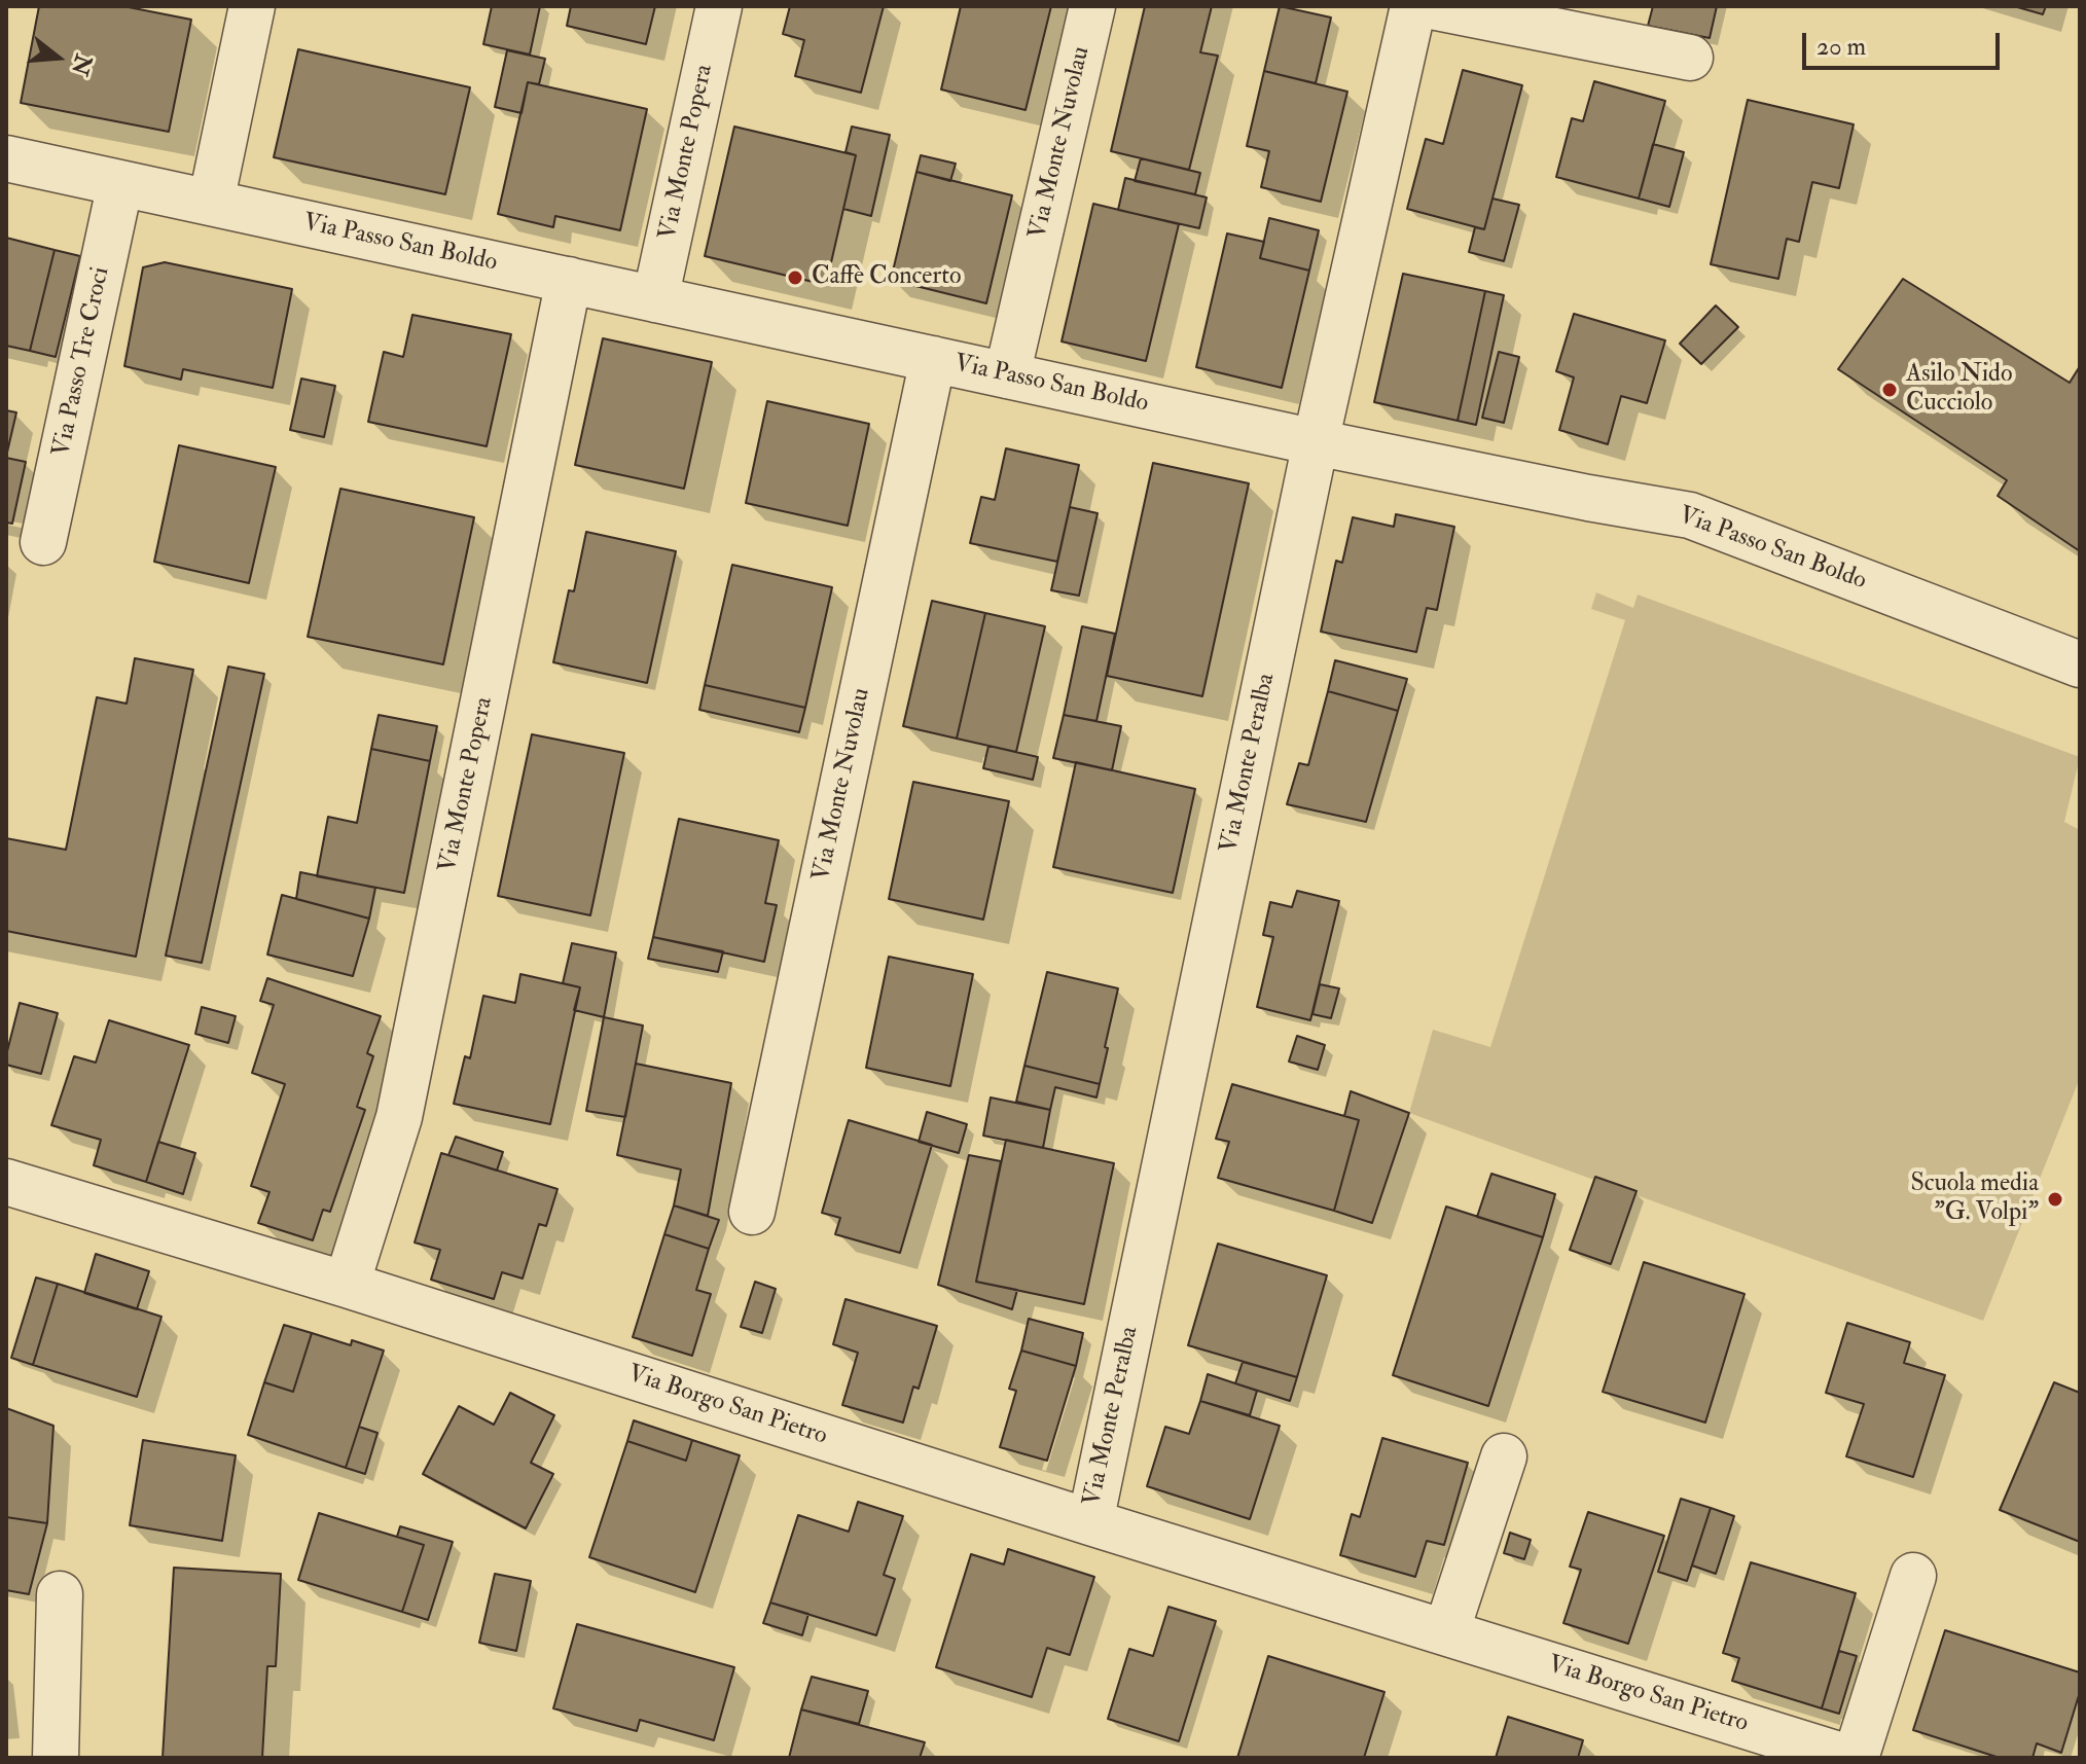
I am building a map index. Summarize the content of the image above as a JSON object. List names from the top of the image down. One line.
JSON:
{"streets":{"street":["Via Monte Nuvolau","Via Monte Popera","Via Passo San Boldo","Via Passo Tre Croci","Via Monte Peralba","Via Borgo San Pietro"]},"crossings":[["Via Monte Nuvolau","Via Passo San Boldo"],["Via Monte Popera","Via Passo San Boldo"],["Via Monte Popera","Via Borgo San Pietro"],["Via Passo San Boldo","Via Passo Tre Croci"],["Via Passo San Boldo","Via Monte Peralba"],["Via Monte Peralba","Via Borgo San Pietro"]],"places":["Caffè Concerto","Asilo Nido Cucciolo","Scuola media \"G. Volpi\""],"scale_bar":"20 m","north":"right"}
